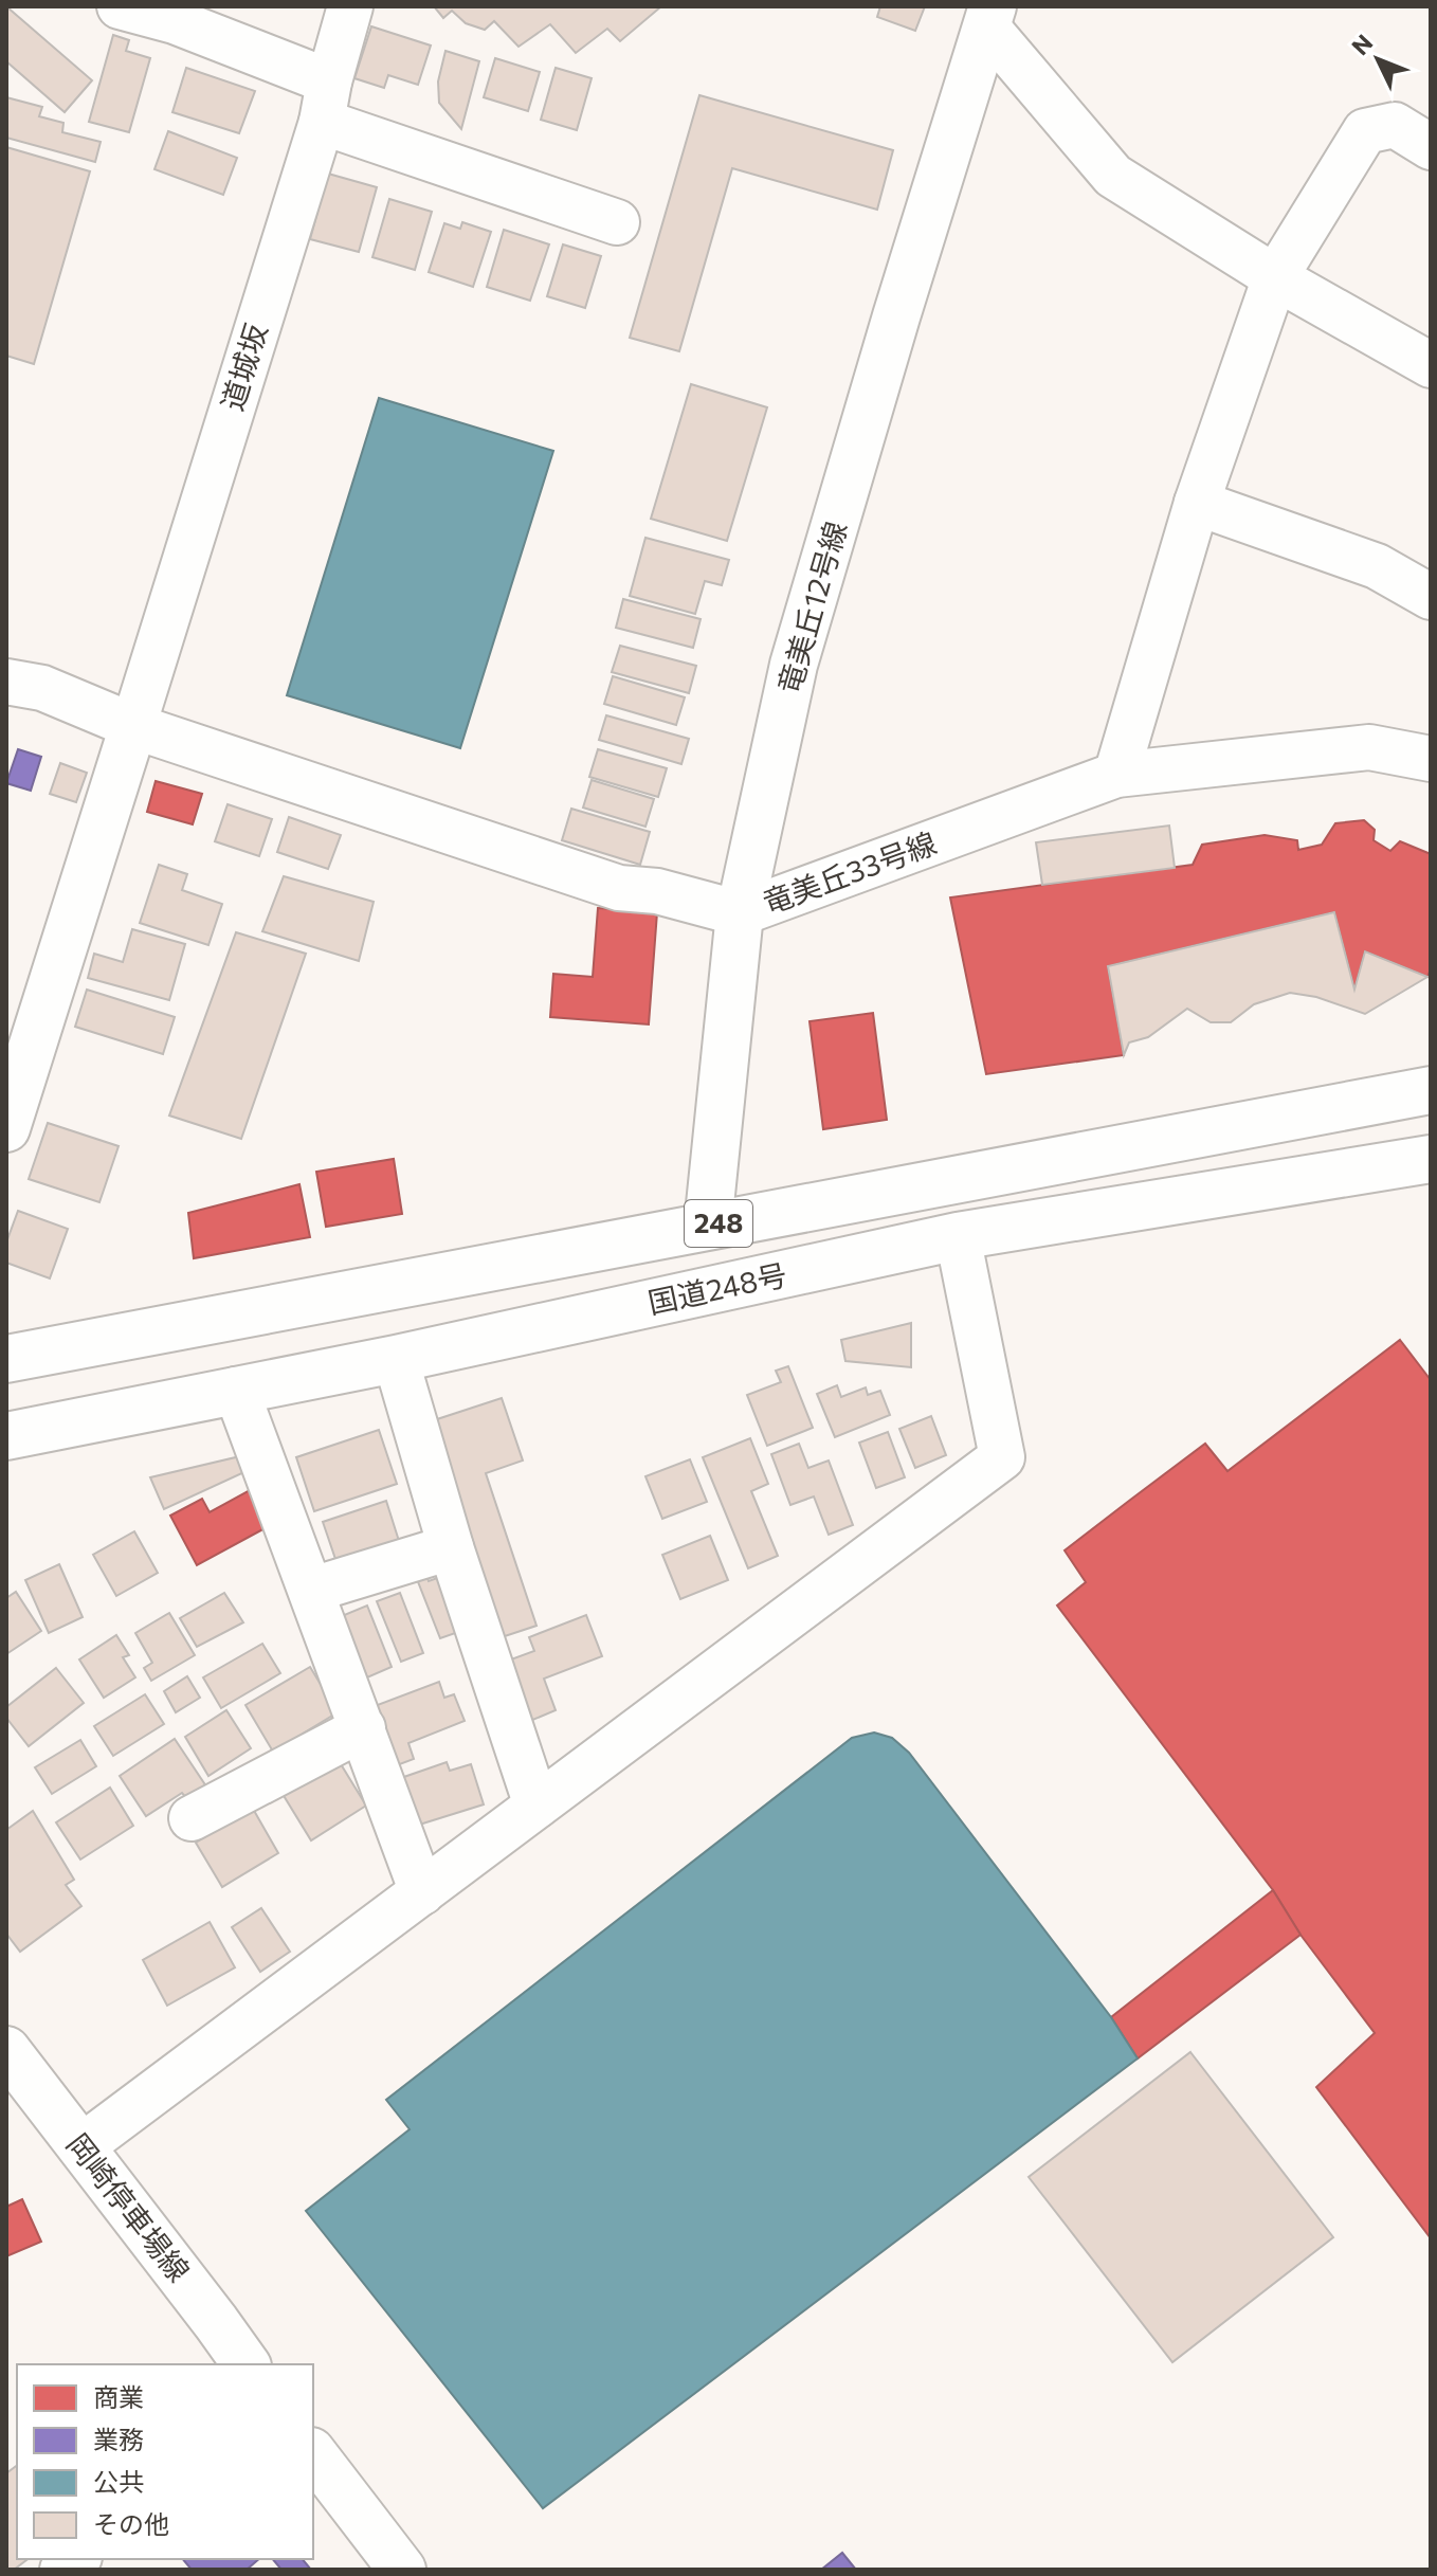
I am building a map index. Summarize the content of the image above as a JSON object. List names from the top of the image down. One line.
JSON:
{"streets":{"main road":["竜美丘12号線","248","国道248号","岡崎停車場線"],"street":["道城坂","竜美丘33号線"]},"crossings":[["道城坂","竜美丘33号線"],["竜美丘12号線","竜美丘33号線"],["竜美丘12号線","248"]],"legend":["商業","業務","公共","その他"],"north":"top left"}
